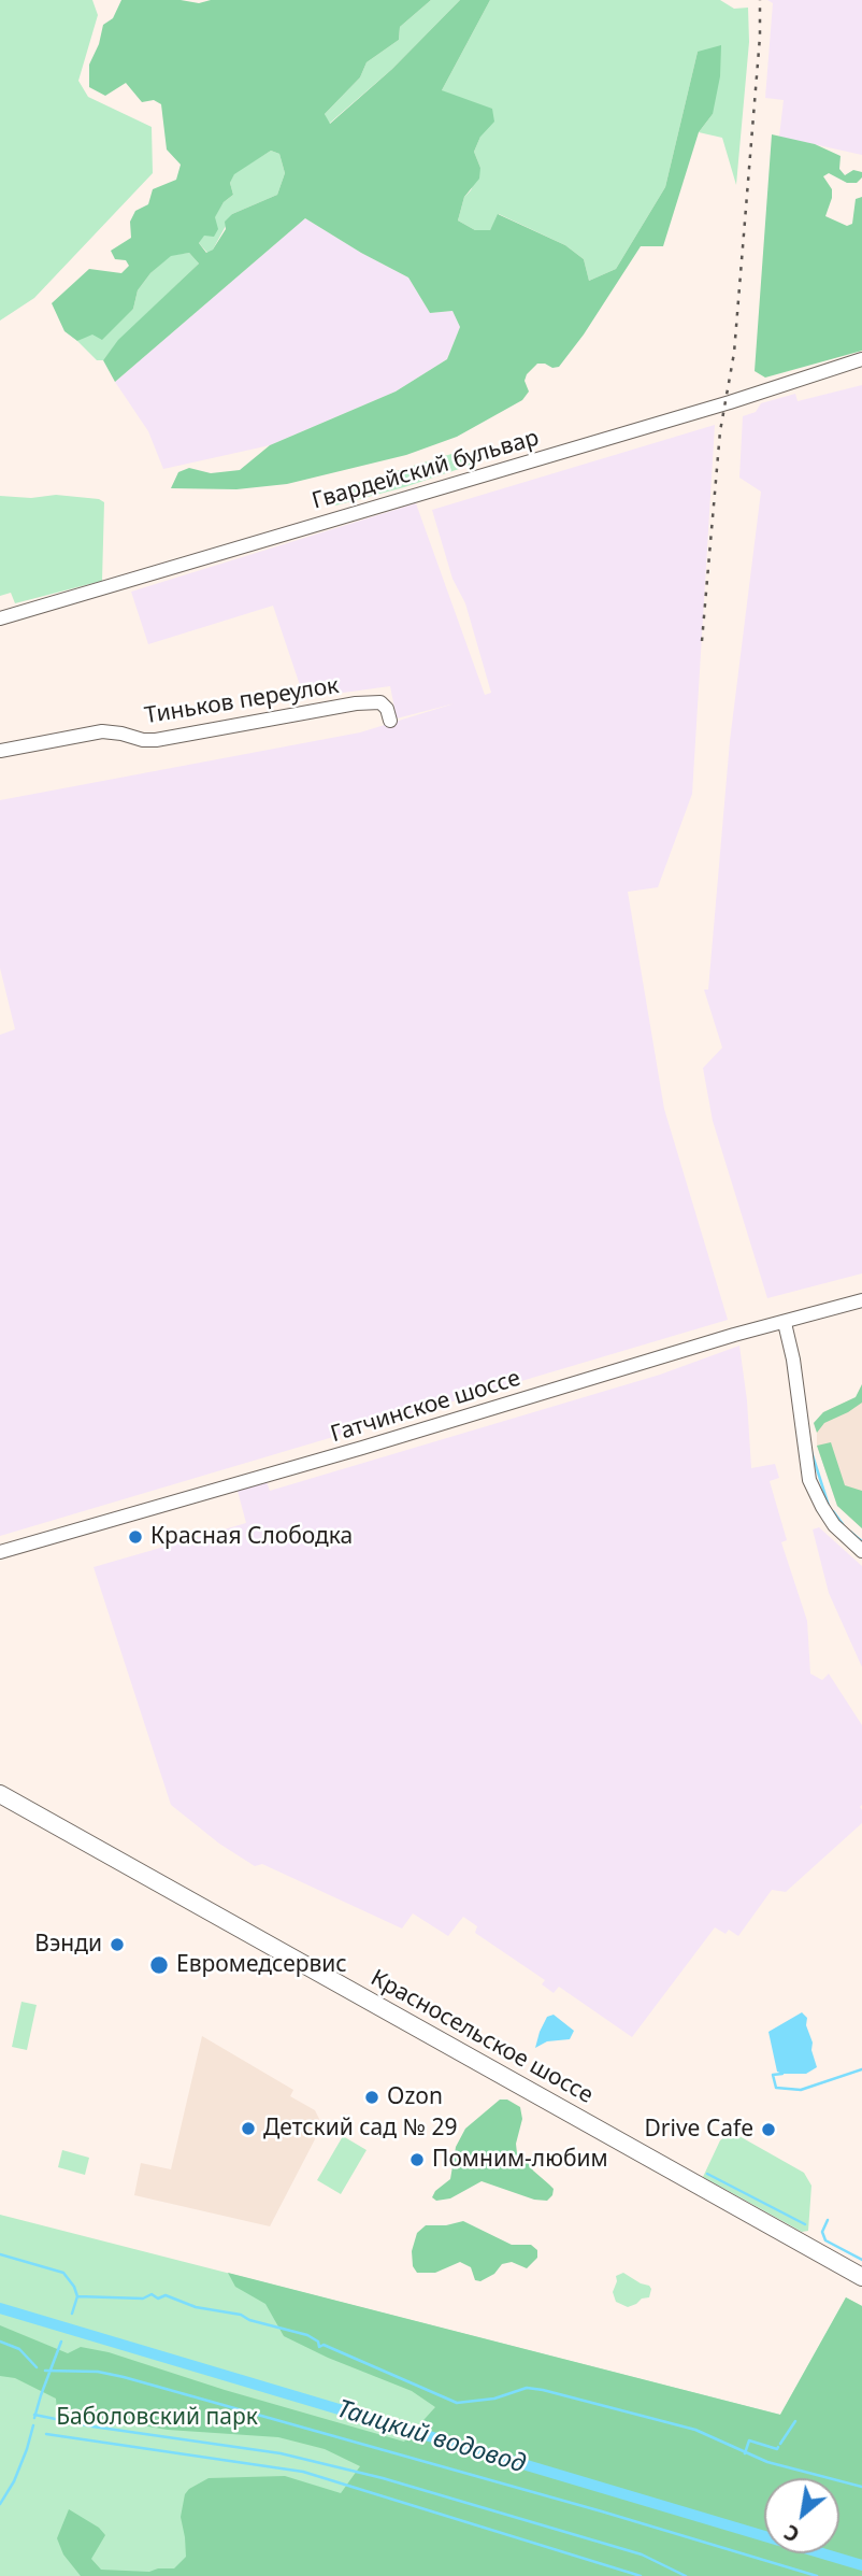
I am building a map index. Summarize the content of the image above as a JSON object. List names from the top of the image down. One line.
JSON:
{"streets":{"main road":["Красносельское шоссе"],"street":["Гвардейский бульвар","Тиньков переулок","Гатчинское шоссе"]},"water":["Таицкий водовод"],"parks":["Баболовский парк"],"places":["Красная Слободка","Вэнди","Евромедсервис","Ozon","Детский сад № 29","Drive Cafe","Помним-любим"],"north":"bottom left"}
